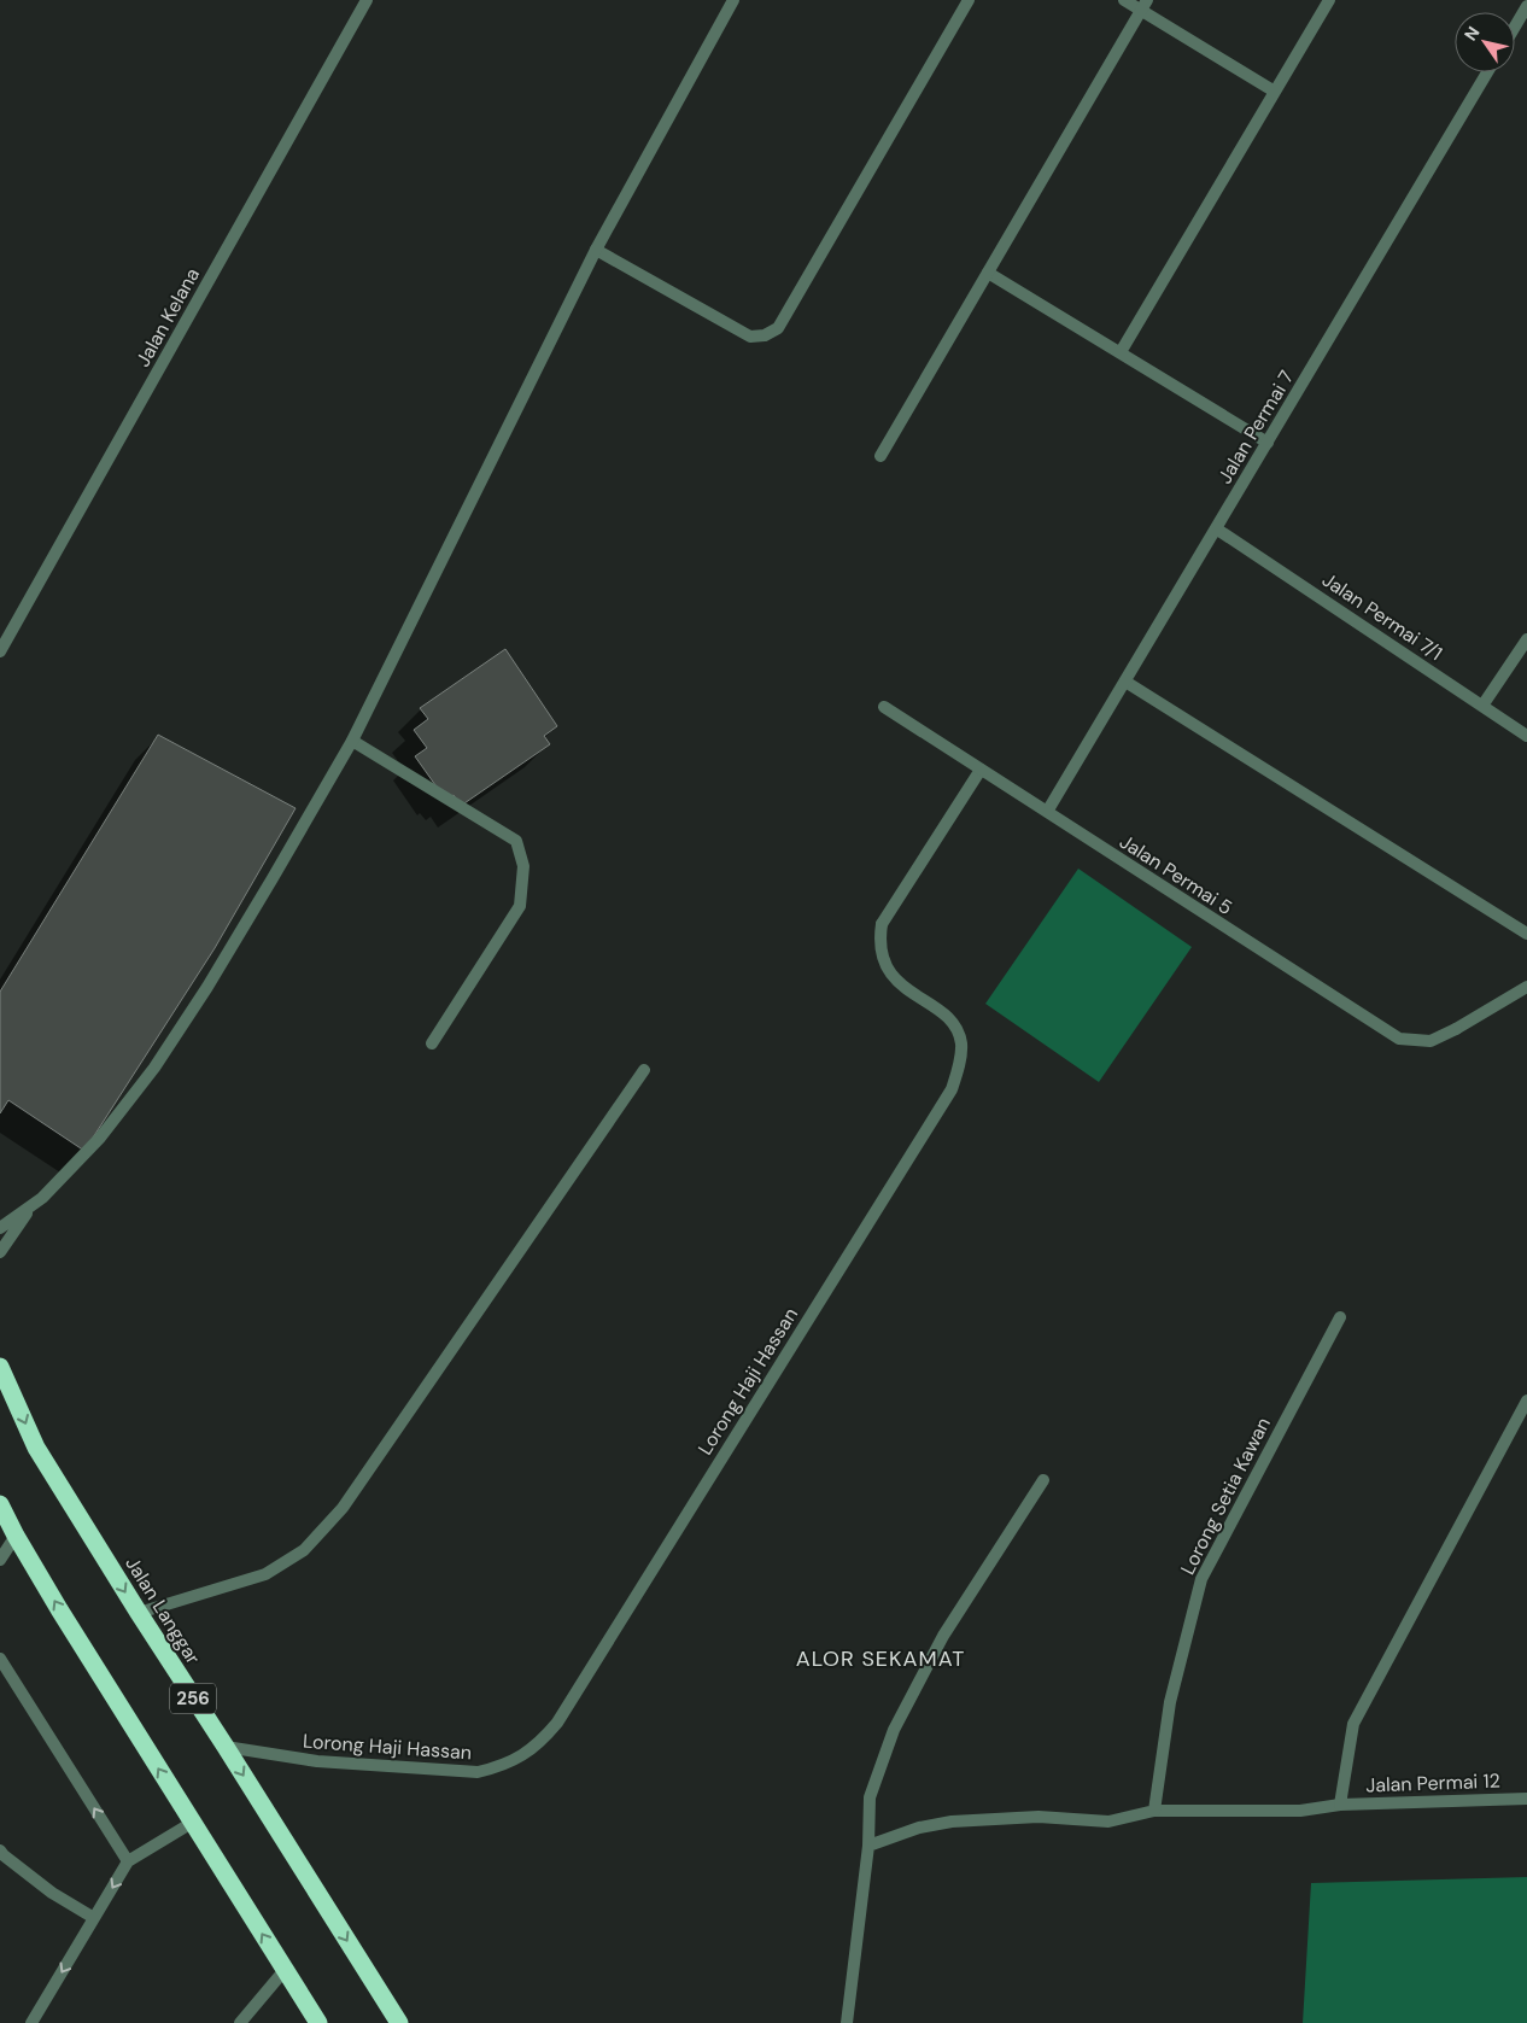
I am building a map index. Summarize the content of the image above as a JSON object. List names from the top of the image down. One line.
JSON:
{"streets":{"highway":["Jalan Langgar","256"],"street":["Jalan Kelana","Jalan Permai 7","Jalan Permai 7/1","Jalan Permai 5","Lorong Haji Hassan","Lorong Setia Kawan","Jalan Permai 12"]},"crossings":[["Jalan Permai 7","Jalan Permai 7/1"],["Jalan Permai 7","Jalan Permai 5"],["Jalan Permai 5","Lorong Haji Hassan"],["Lorong Haji Hassan","Jalan Langgar"],["Lorong Setia Kawan","Jalan Permai 12"]],"districts":["ALOR SEKAMAT"],"north":"top left"}
